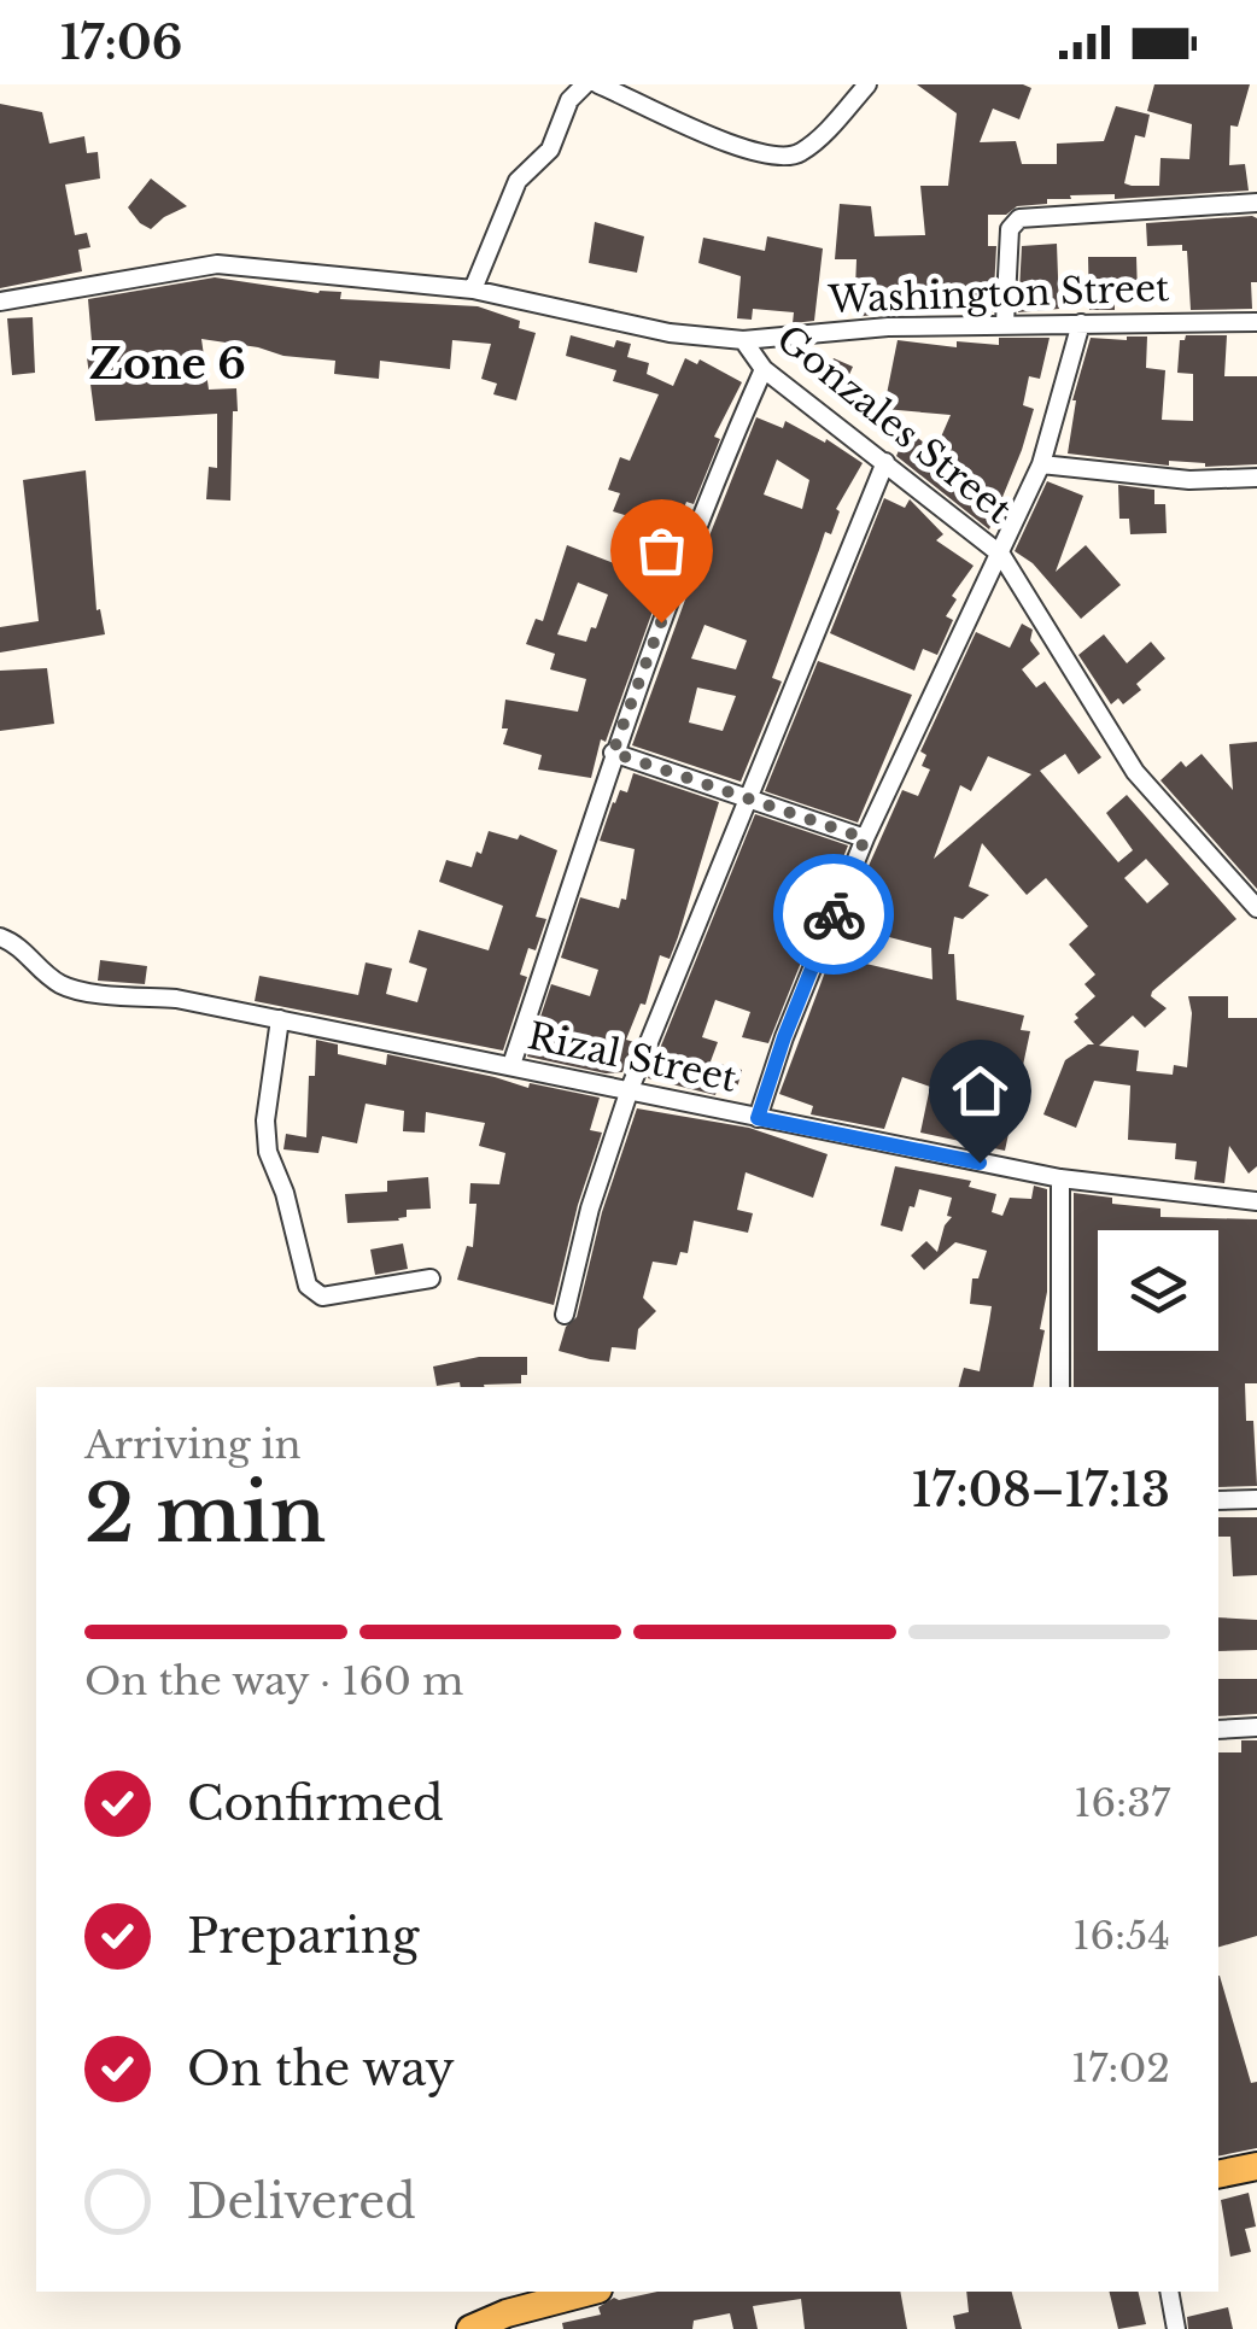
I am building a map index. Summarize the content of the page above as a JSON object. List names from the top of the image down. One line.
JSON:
{"streets":{"street":["Washington Street","Gonzales Street","Rizal Street"]},"crossings":[["Washington Street","Gonzales Street"]],"districts":["Zone 6"],"page":{"status":"17:06","heading":["2 min","Arriving in","17:08–17:13"],"bar":"On the way · 160 m","list":[["Confirmed","16:37"],["Preparing","16:54"],["On the way","17:02"],"Delivered"]}}
